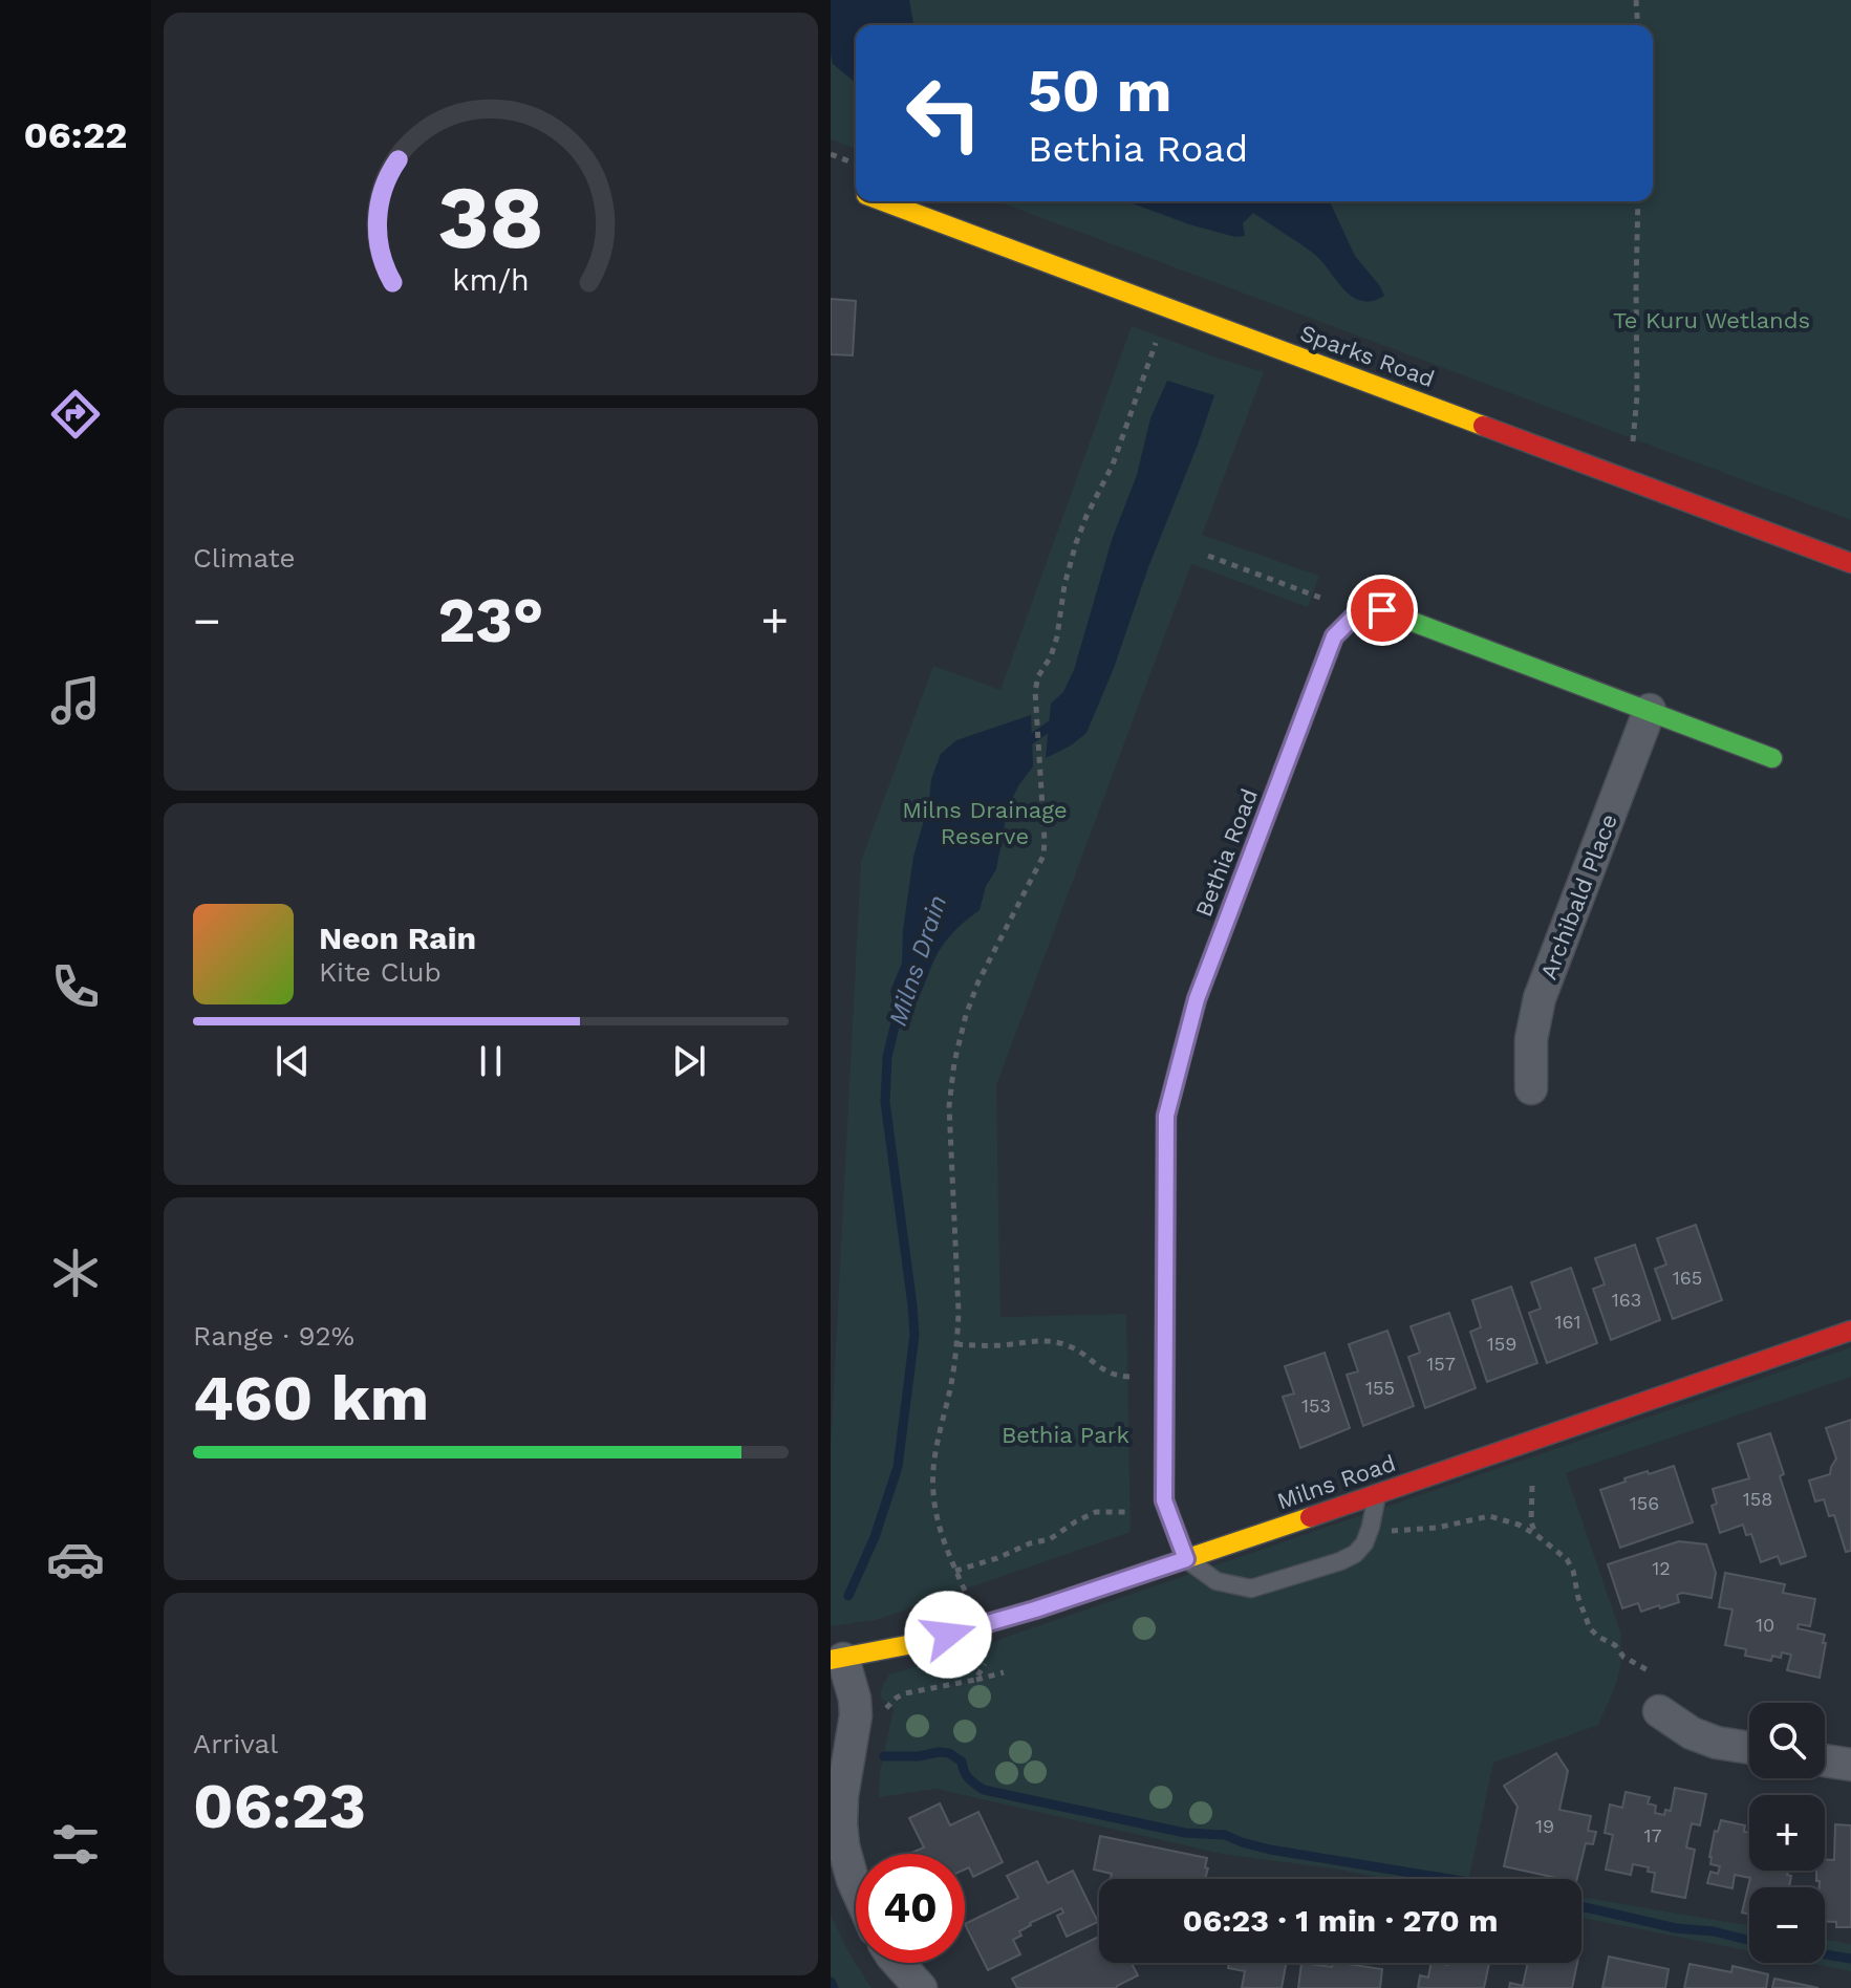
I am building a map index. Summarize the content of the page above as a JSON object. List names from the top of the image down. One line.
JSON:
{"streets":{"street":["Sparks Road","Bethia Road","Archibald Place","Milns Road"]},"crossings":[["Bethia Road","Milns Road"]],"water":["Milns Drain"],"parks":["Te Kuru Wetlands","Milns Drainage Reserve","Bethia Park"],"house_numbers":["165","163","161","159","157","155","153","158","156","12","10","19","17"],"page":{"tabs":"06:22","turn":["50 m","Bethia Road"],"tile":["Climate",["Range · 92%","460 km"],["Arrival","06:23"]],"heat":["−","23°","+"],"song":["Neon Rain","Kite Club"],"map_buttons":["+","−"],"limit":"40","trip":"06:23 · 1 min · 270 m","gauge":["38","km/h"]}}
